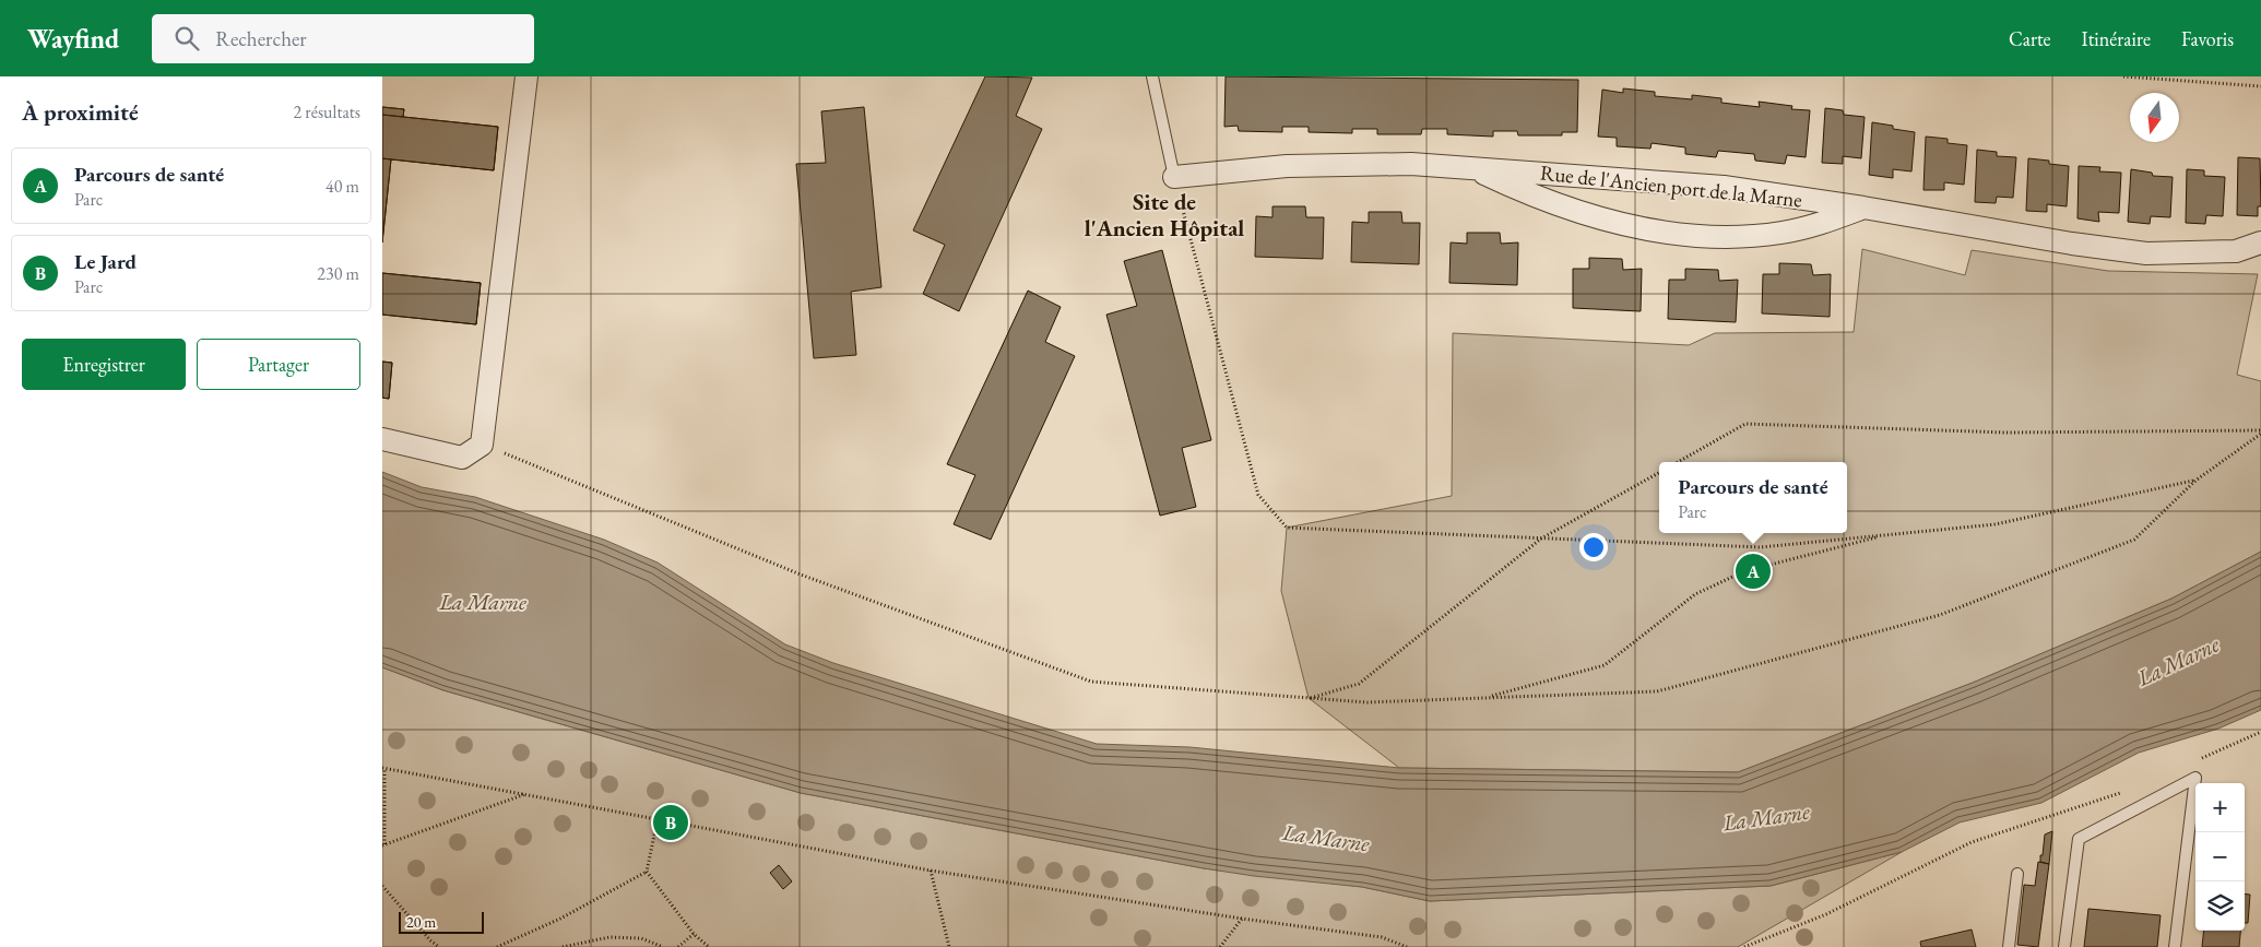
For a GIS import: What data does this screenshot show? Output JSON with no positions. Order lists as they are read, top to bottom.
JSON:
{
  "streets": {
    "street": ["Rue de l'Ancien port de la Marne"]
  },
  "districts": ["Site de l'Ancien Hôpital"],
  "water": ["La Marne"],
  "scale_bar": "20 m",
  "north": "bottom",
  "page": {
    "header": "Wayfind",
    "search": "Rechercher",
    "nav": ["Carte", "Itinéraire", "Favoris"],
    "heading": ["À proximité", "2 résultats"],
    "list": [
      {
        "mark": "A",
        "name": "Parcours de santé",
        "note": "Parc",
        "value": "40 m"
      },
      {
        "mark": "B",
        "name": "Le Jard",
        "note": "Parc",
        "value": "230 m"
      }
    ],
    "buttons": ["Enregistrer", "Partager"],
    "popup": ["Parcours de santé", "Parc"],
    "pins": ["A", "B"],
    "map_buttons": ["+", "−"],
    "scale": "20 m"
  }
}
